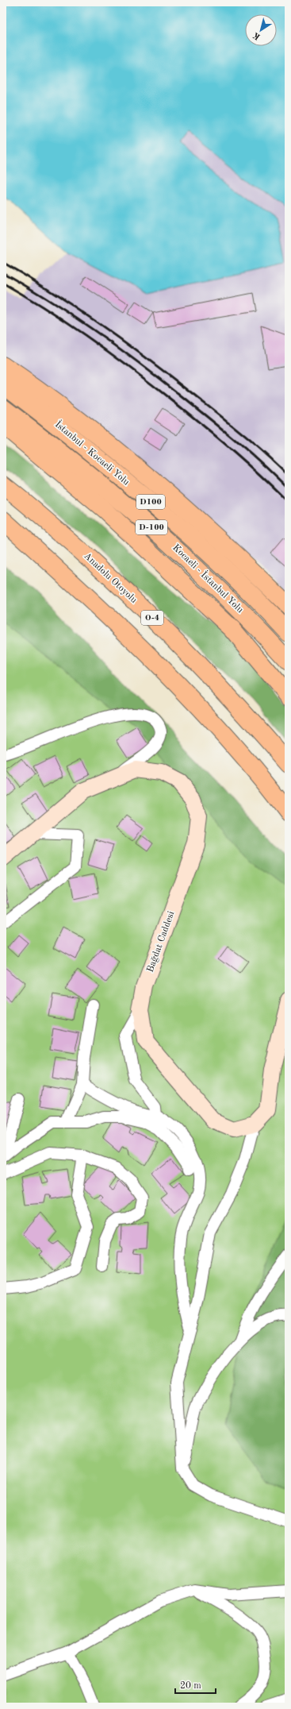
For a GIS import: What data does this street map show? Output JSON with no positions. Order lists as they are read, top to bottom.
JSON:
{
  "streets": {
    "highway": [
      "İstanbul - Kocaeli Yolu",
      "D100",
      "D-100",
      "Anadolu Otoyolu",
      "Kocaeli - İstanbul Yolu",
      "O-4"
    ],
    "main road": ["Bağdat Caddesi"]
  },
  "scale_bar": "20 m",
  "north": "bottom left"
}
